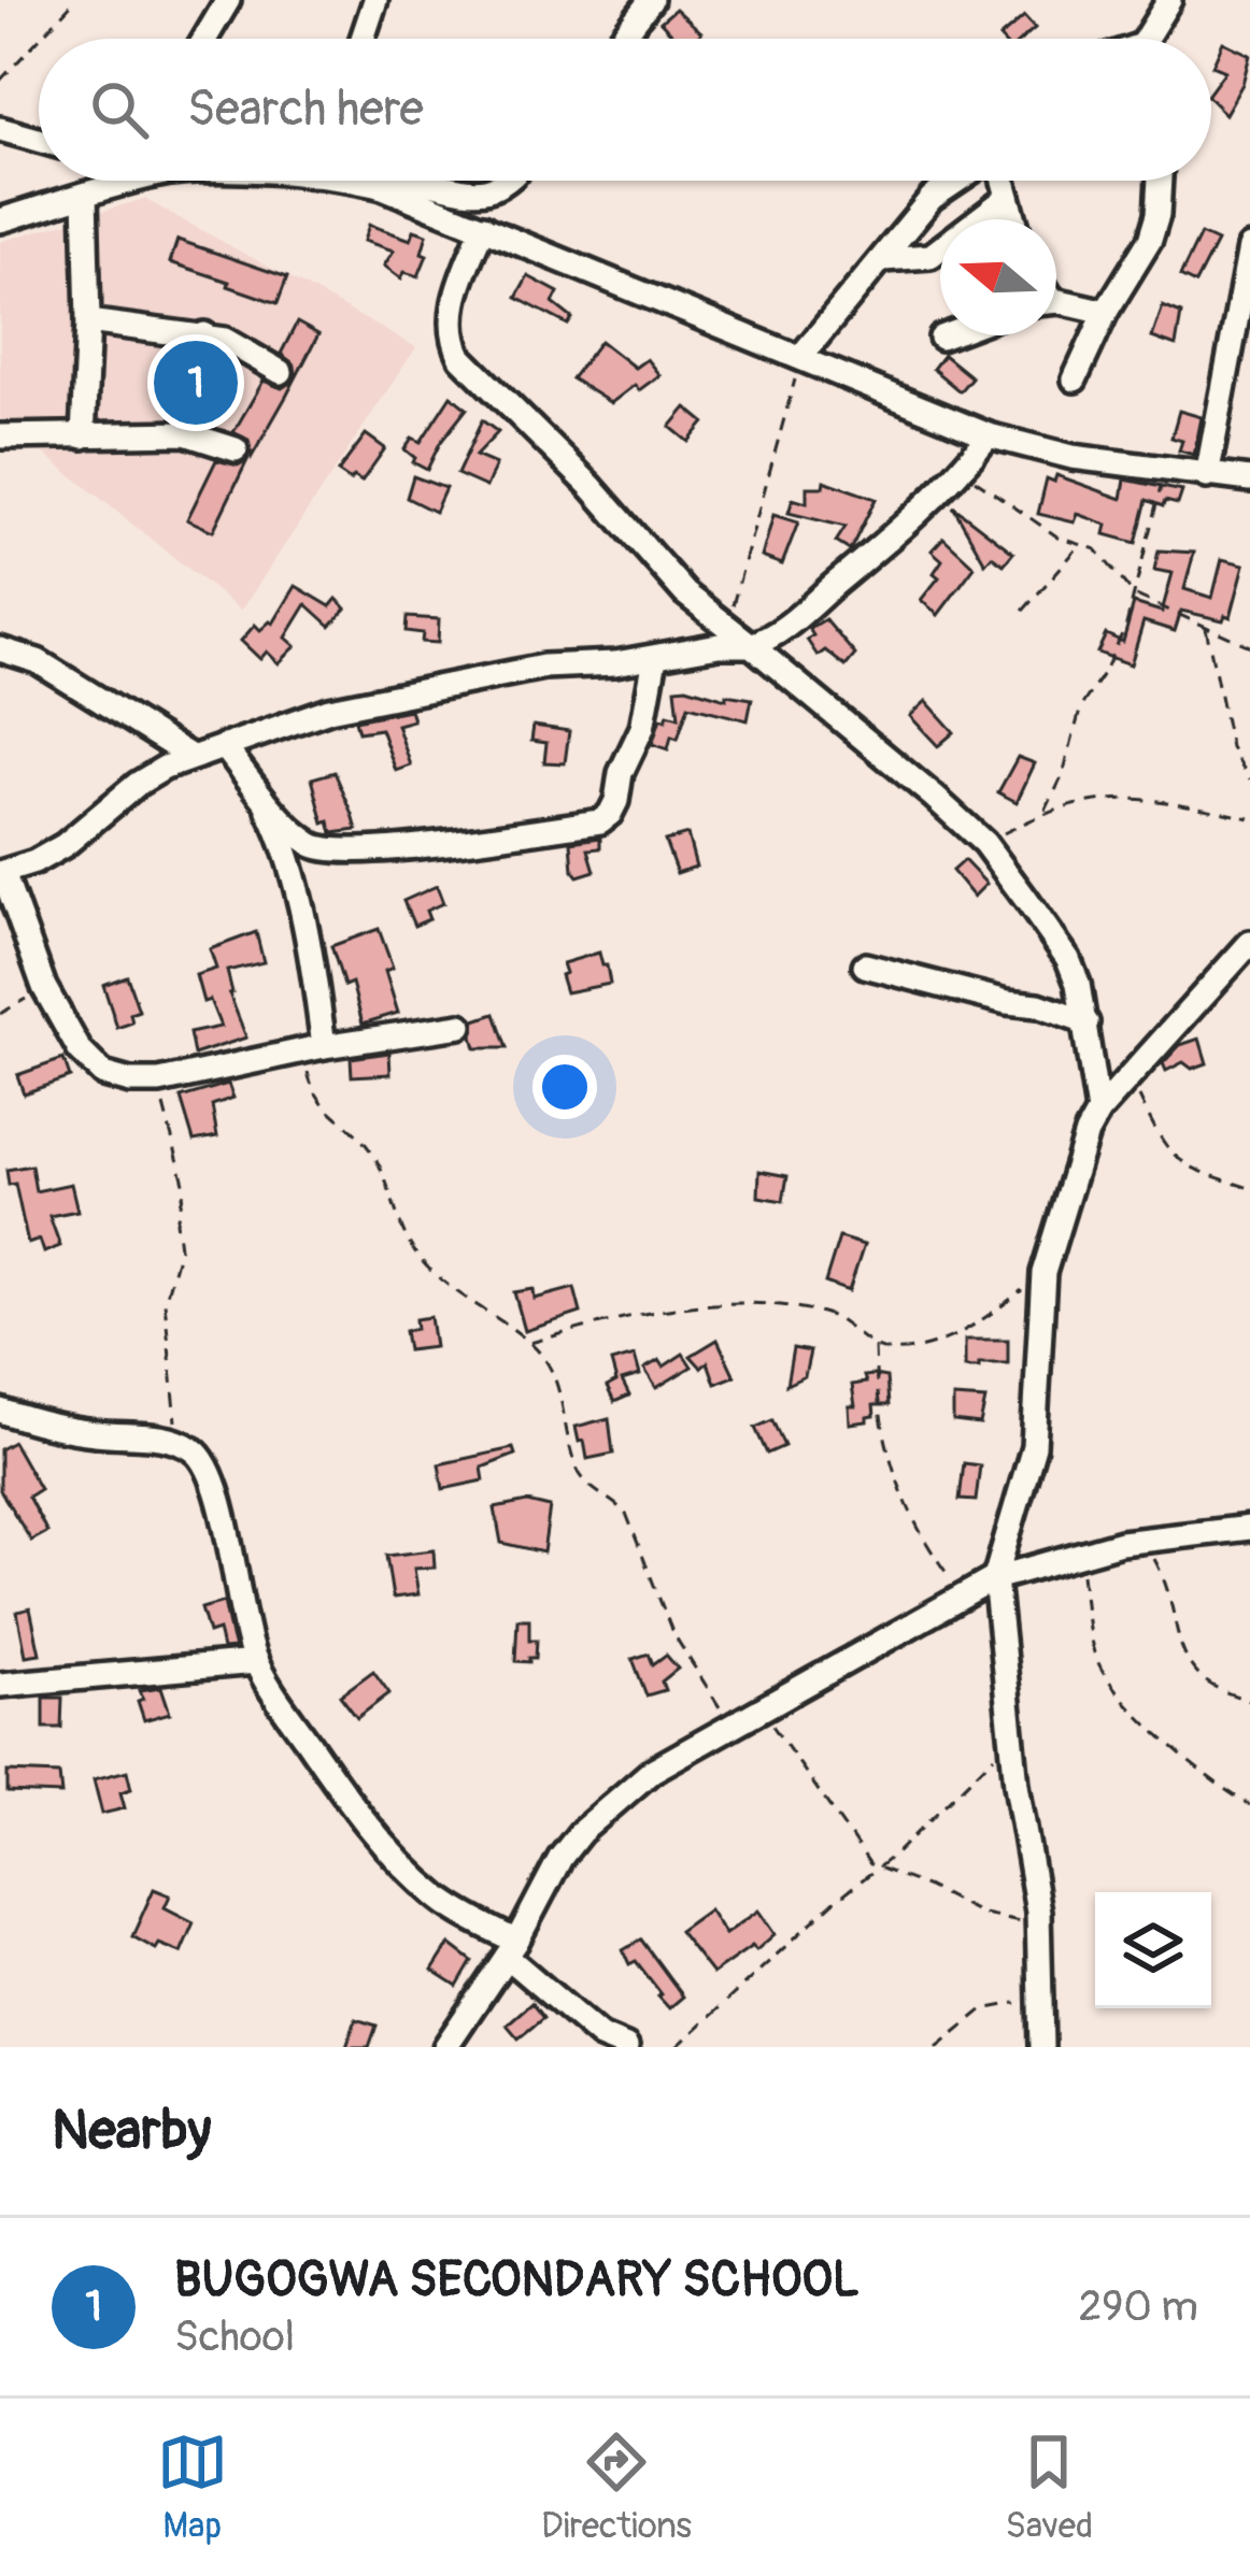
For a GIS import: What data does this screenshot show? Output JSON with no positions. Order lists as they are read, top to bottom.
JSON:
{
  "north": "left",
  "page": {
    "search": "Search here",
    "pins": "1",
    "heading": "Nearby",
    "list": [
      {
        "mark": "1",
        "name": "BUGOGWA SECONDARY SCHOOL",
        "note": "School",
        "value": "290 m"
      }
    ],
    "nav": ["Map", "Directions", "Saved"]
  }
}
